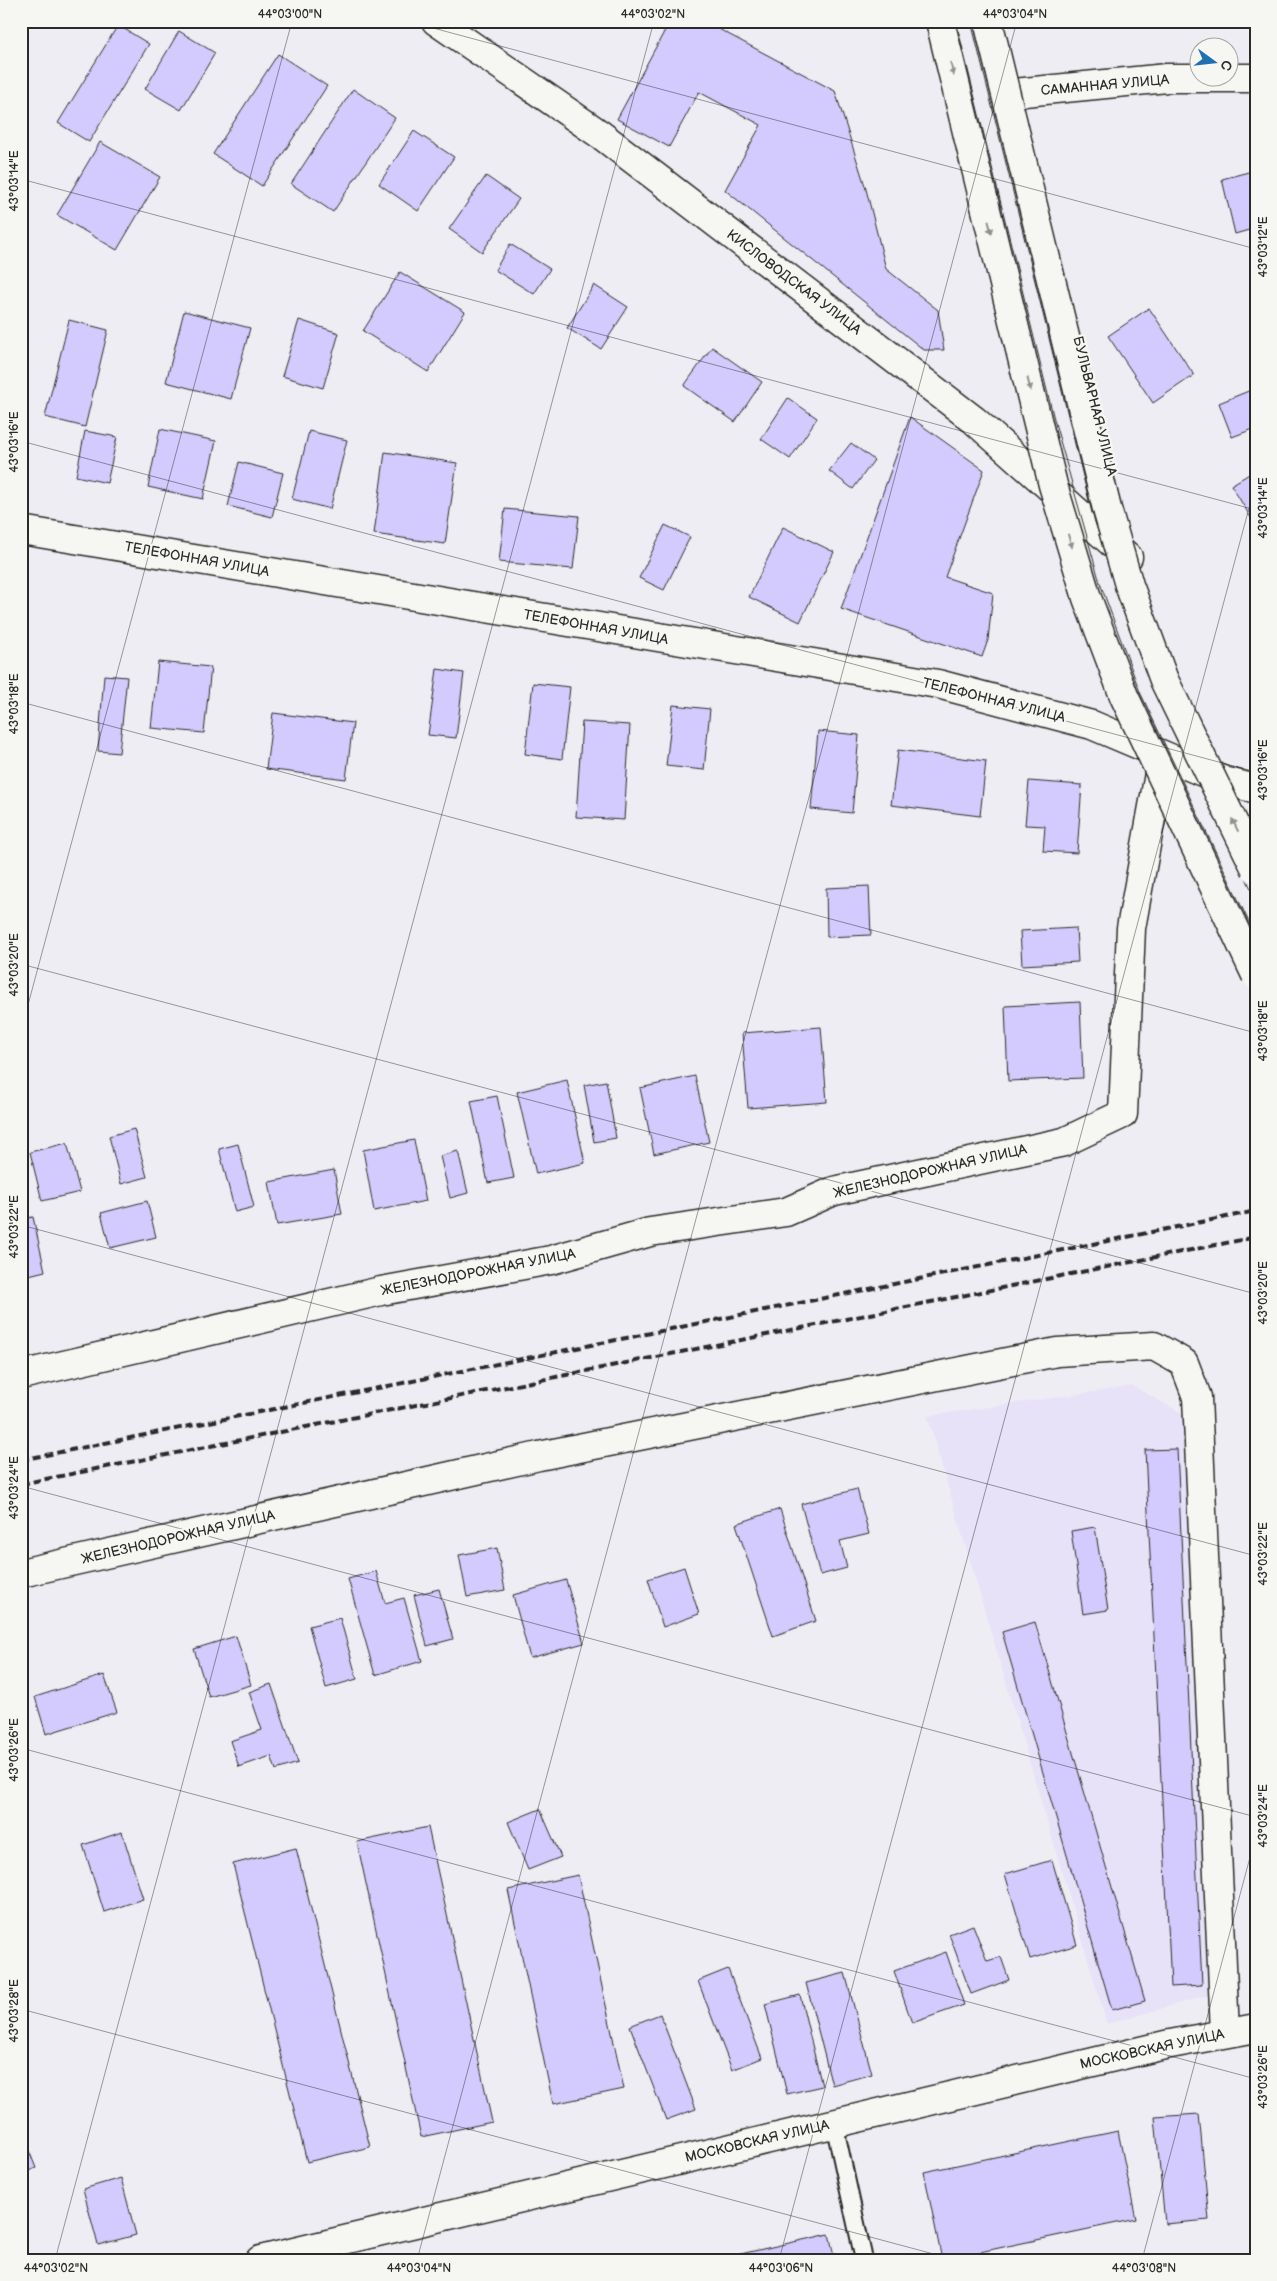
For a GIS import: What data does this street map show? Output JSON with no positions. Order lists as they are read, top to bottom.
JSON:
{
  "streets": {
    "street": [
      "САМАННАЯ УЛИЦА",
      "КИСЛОВОДСКАЯ УЛИЦА",
      "БУЛЬВАРНАЯ УЛИЦА",
      "ТЕЛЕФОННАЯ УЛИЦА",
      "ЖЕЛЕЗНОДОРОЖНАЯ УЛИЦА",
      "МОСКОВСКАЯ УЛИЦА"
    ]
  },
  "crossings": [
    ["САМАННАЯ УЛИЦА", "БУЛЬВАРНАЯ УЛИЦА"],
    ["КИСЛОВОДСКАЯ УЛИЦА", "БУЛЬВАРНАЯ УЛИЦА"],
    ["ТЕЛЕФОННАЯ УЛИЦА", "ЖЕЛЕЗНОДОРОЖНАЯ УЛИЦА"],
    ["ЖЕЛЕЗНОДОРОЖНАЯ УЛИЦА", "МОСКОВСКАЯ УЛИЦА"]
  ],
  "north": "right",
  "coordinates": [
    "44°03'00\"N",
    "44°03'02\"N",
    "44°03'04\"N",
    "43°03'14\"E",
    "43°03'12\"E",
    "43°03'16\"E",
    "43°03'18\"E",
    "43°03'20\"E",
    "43°03'22\"E",
    "43°03'24\"E",
    "43°03'26\"E",
    "43°03'28\"E",
    "44°03'06\"N",
    "44°03'08\"N"
  ]
}
